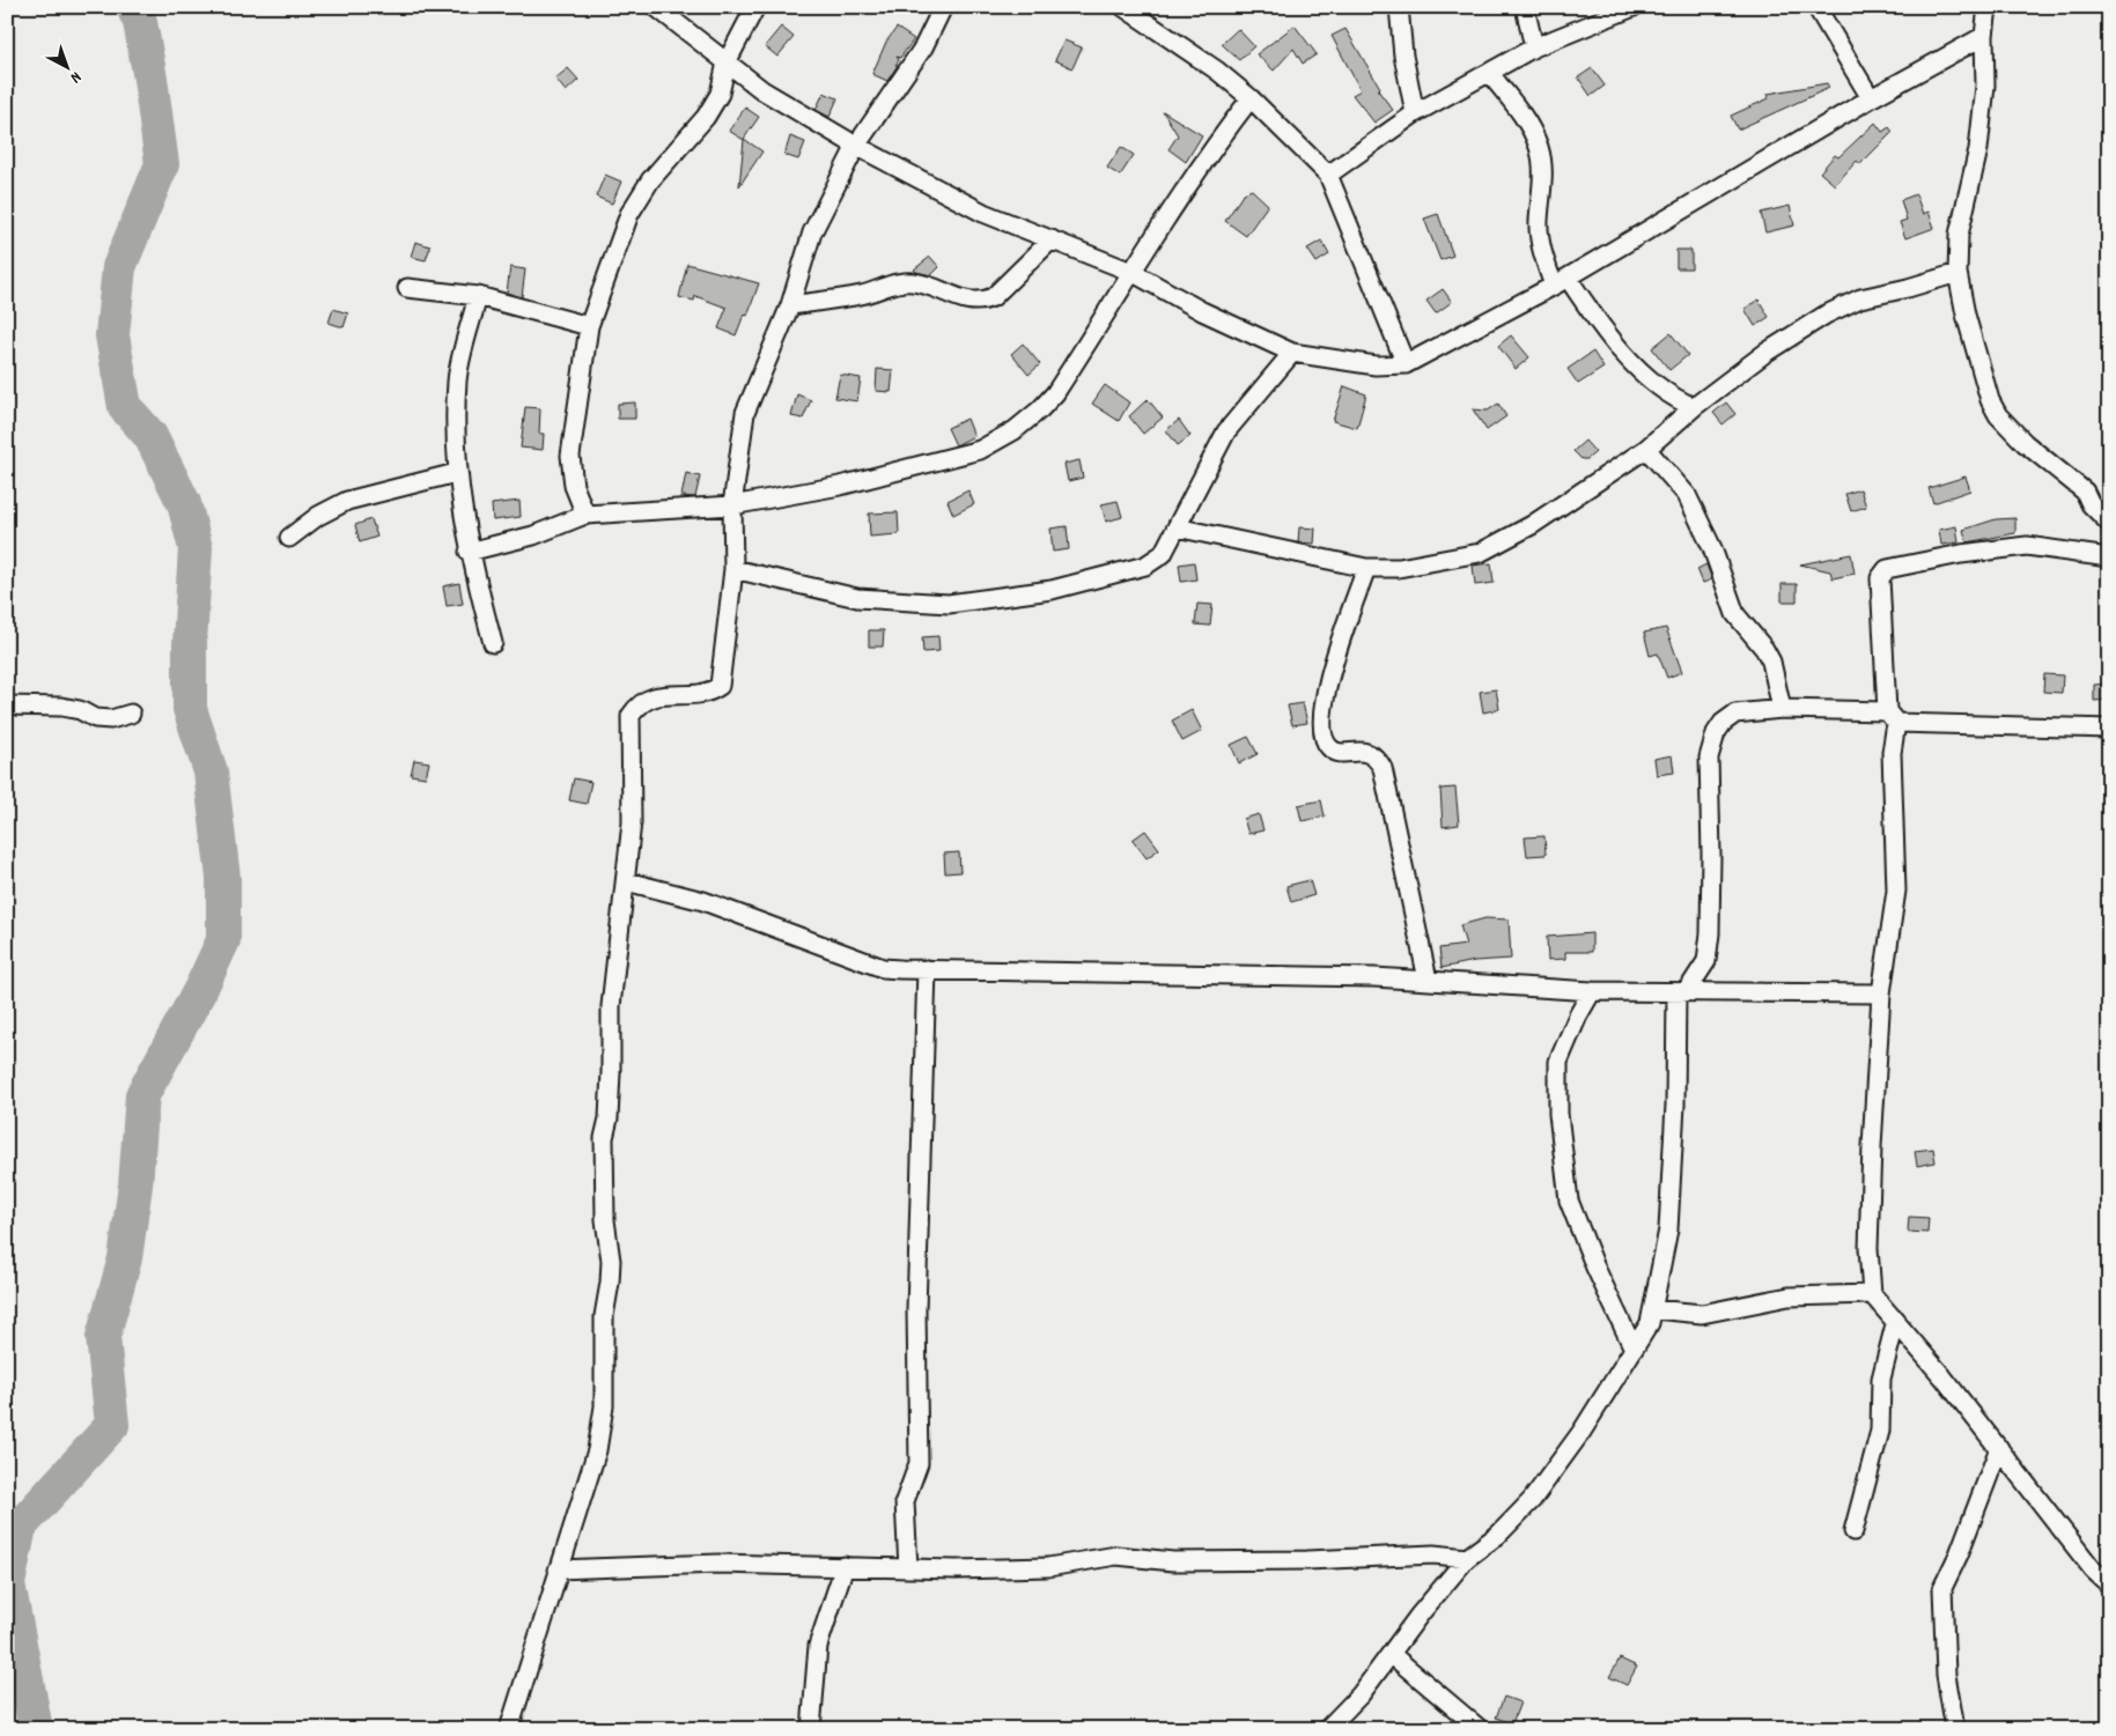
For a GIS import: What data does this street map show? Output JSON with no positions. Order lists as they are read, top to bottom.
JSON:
{
  "north": "bottom right"
}
